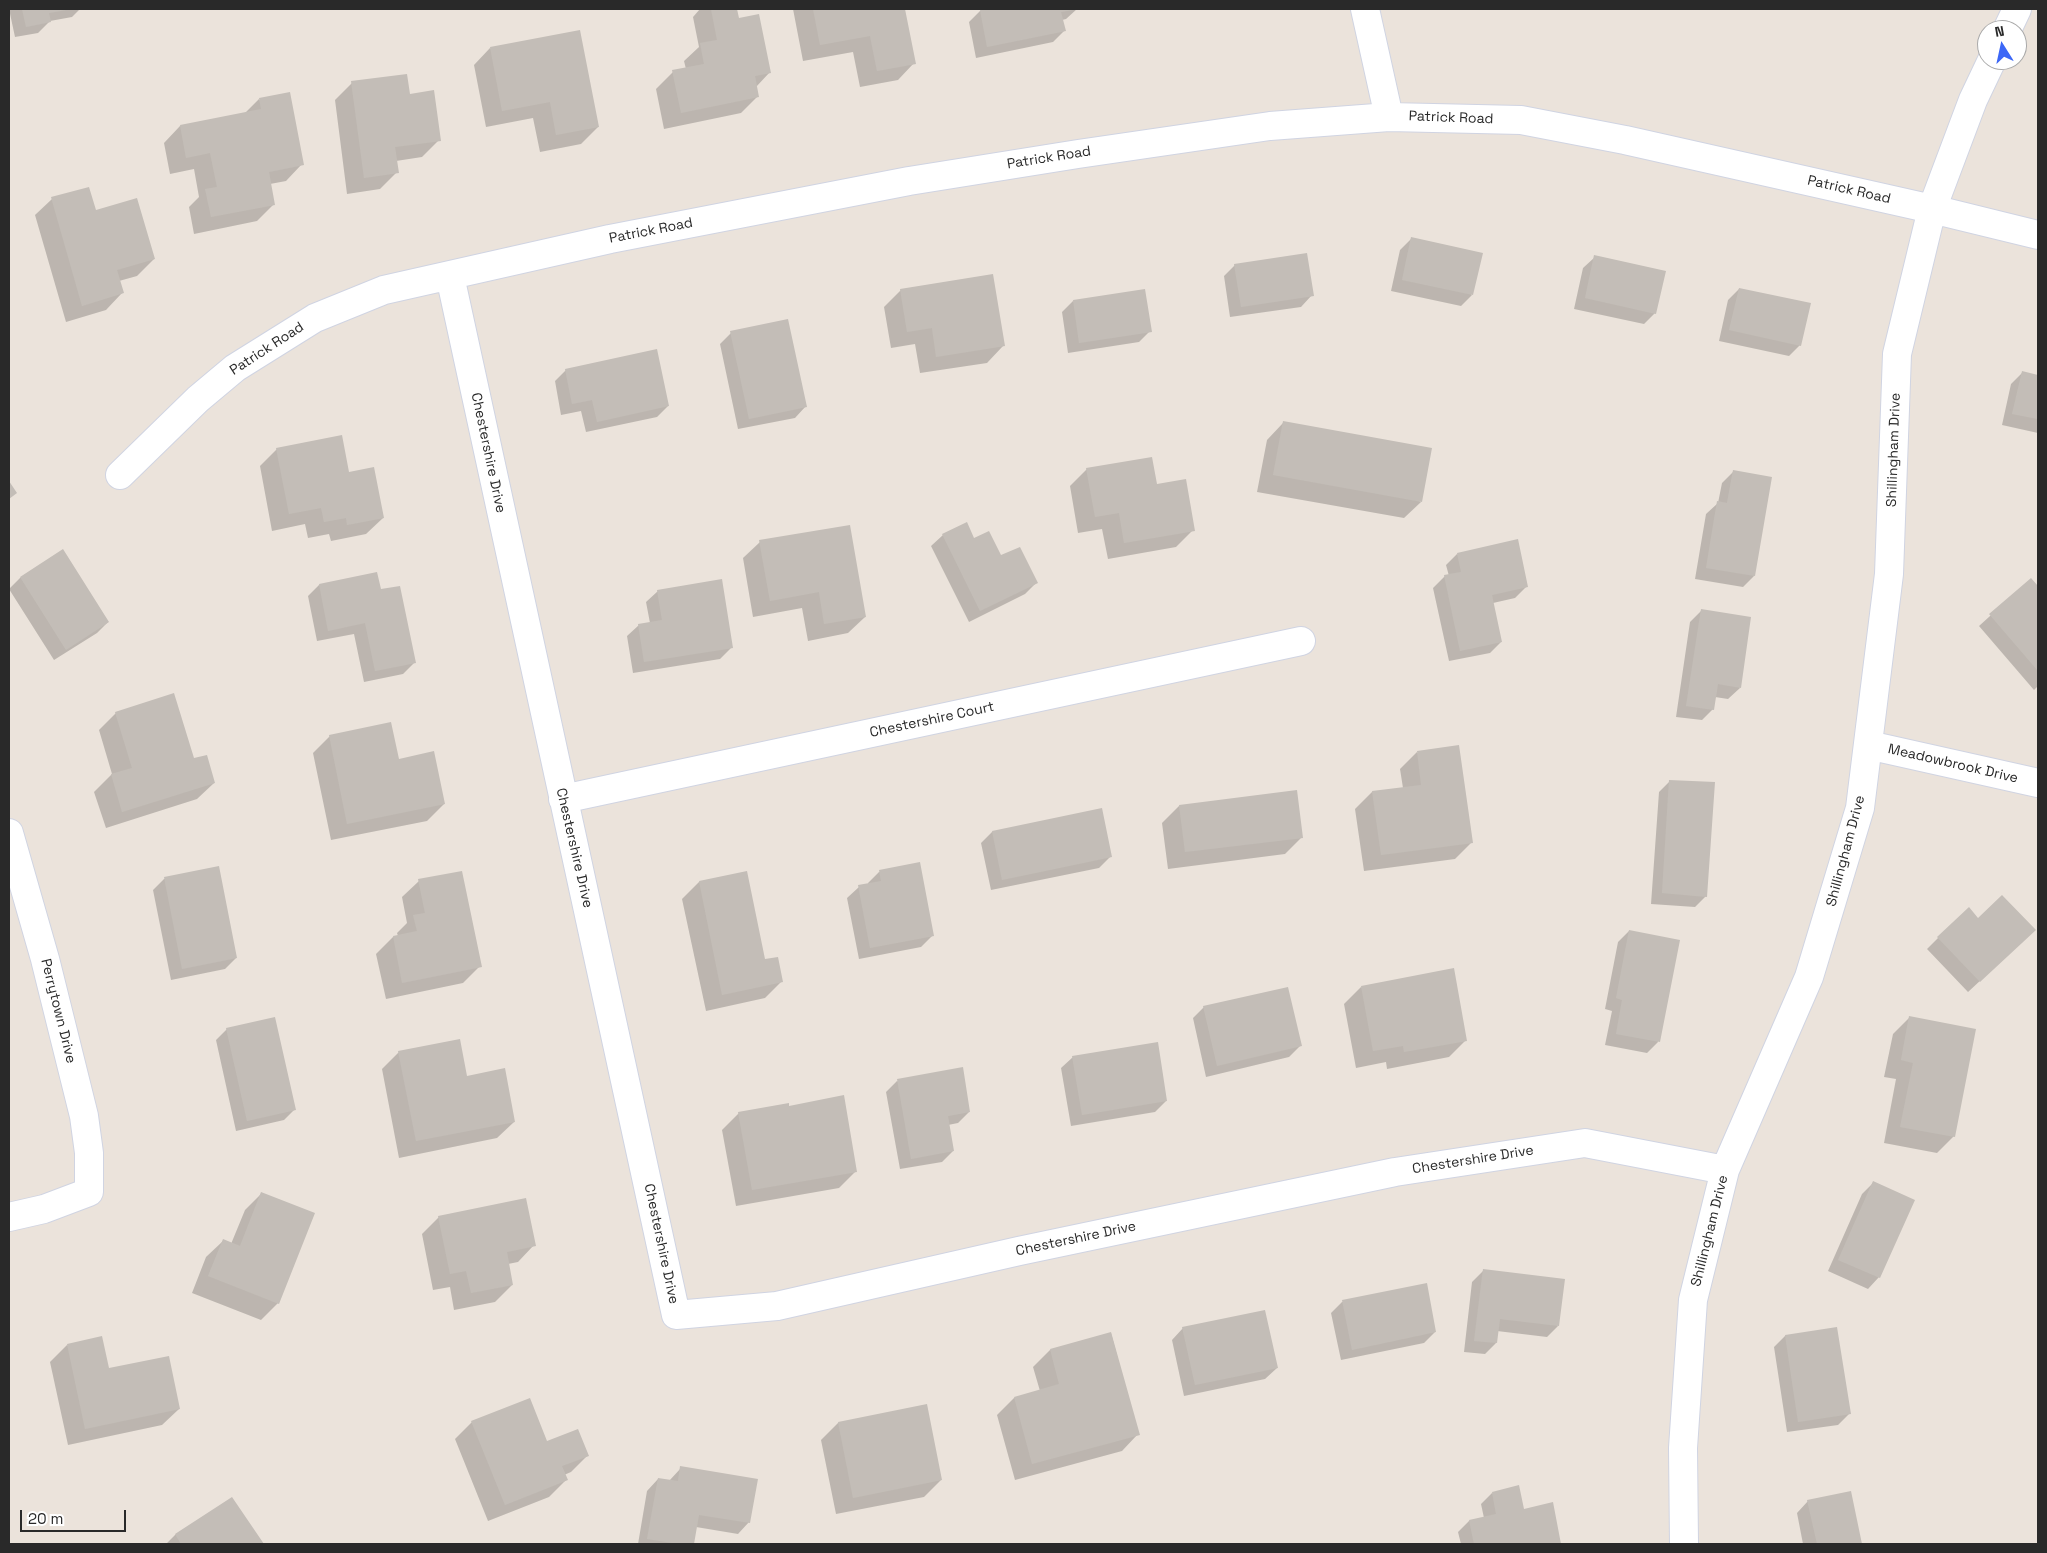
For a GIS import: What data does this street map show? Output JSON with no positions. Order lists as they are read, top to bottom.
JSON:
{
  "streets": {
    "street": [
      "Patrick Road",
      "Shillingham Drive",
      "Chestershire Drive",
      "Chestershire Court",
      "Meadowbrook Drive",
      "Perrytown Drive"
    ]
  },
  "crossings": [
    ["Patrick Road", "Shillingham Drive"],
    ["Patrick Road", "Chestershire Drive"],
    ["Shillingham Drive", "Chestershire Drive"],
    ["Shillingham Drive", "Meadowbrook Drive"],
    ["Chestershire Drive", "Chestershire Court"]
  ],
  "scale_bar": "20 m",
  "north": "top"
}
